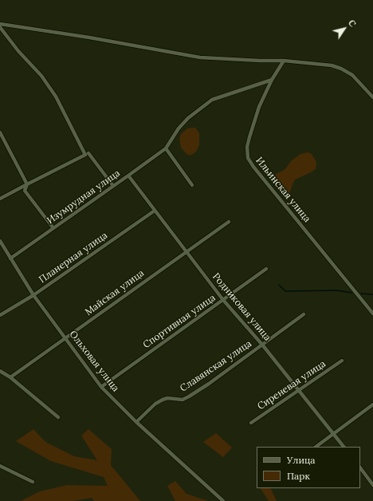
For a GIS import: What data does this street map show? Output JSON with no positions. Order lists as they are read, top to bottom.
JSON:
{
  "streets": {
    "street": [
      "Ильинская улица",
      "Изумрудная улица",
      "Планерная улица",
      "Майская улица",
      "Родниковая улица",
      "Спортивная улица",
      "Ольховая улица",
      "Славянская улица",
      "Сиреневая улица"
    ]
  },
  "crossings": [
    ["Изумрудная улица", "Родниковая улица"],
    ["Изумрудная улица", "Ольховая улица"],
    ["Планерная улица", "Родниковая улица"],
    ["Планерная улица", "Ольховая улица"],
    ["Майская улица", "Родниковая улица"],
    ["Майская улица", "Ольховая улица"],
    ["Родниковая улица", "Спортивная улица"],
    ["Родниковая улица", "Славянская улица"],
    ["Родниковая улица", "Сиреневая улица"],
    ["Спортивная улица", "Ольховая улица"],
    ["Ольховая улица", "Славянская улица"]
  ],
  "legend": ["Улица", "Парк"],
  "north": "top right"
}
